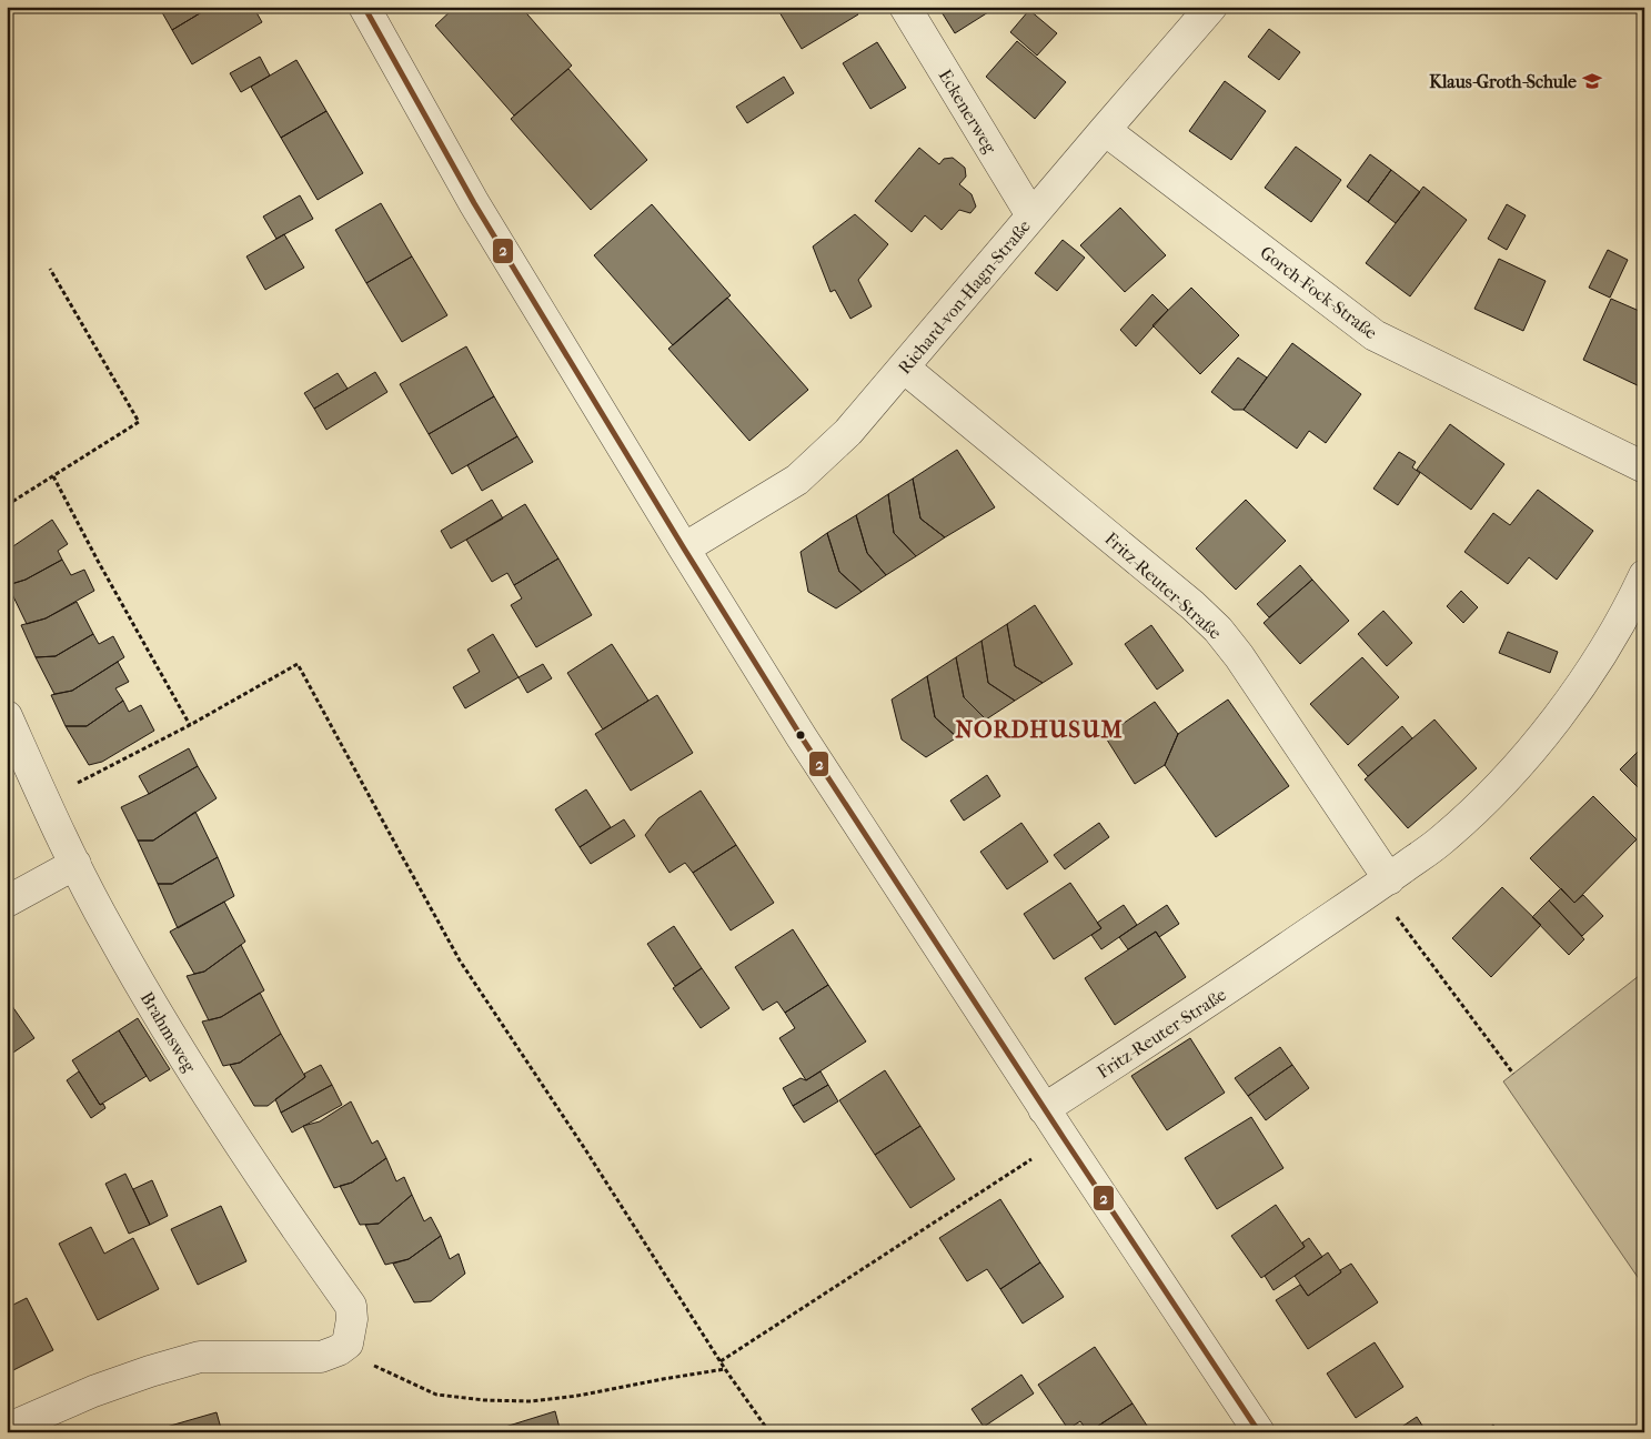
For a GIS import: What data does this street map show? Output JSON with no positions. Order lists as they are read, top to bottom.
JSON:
{
  "streets": {
    "street": [
      "Eckenerweg",
      "Gorch-Fock-Straße",
      "Richard-von-Hagn-Straße",
      "Fritz-Reuter-Straße",
      "Brahmsweg"
    ]
  },
  "crossings": [
    ["Eckenerweg", "Richard-von-Hagn-Straße"],
    ["Gorch-Fock-Straße", "Richard-von-Hagn-Straße"],
    ["Richard-von-Hagn-Straße", "Fritz-Reuter-Straße"]
  ],
  "districts": ["NORDHUSUM"],
  "places": {
    "school or university": ["Klaus-Groth-Schule"]
  },
  "lines": ["transit line 2"]
}
